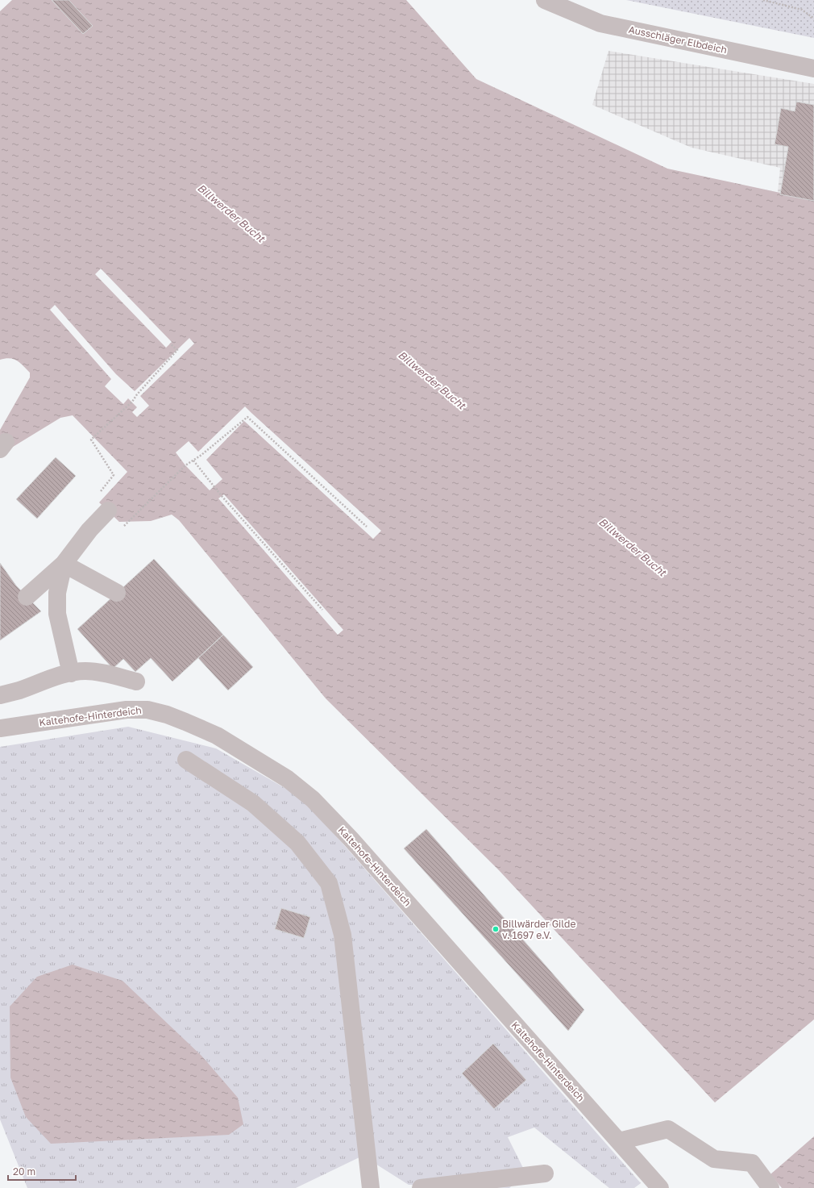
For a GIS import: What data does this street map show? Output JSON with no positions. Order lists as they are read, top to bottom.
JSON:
{
  "streets": {
    "street": ["Ausschläger Elbdeich", "Kaltehofe-Hinterdeich"]
  },
  "water": ["Billwerder Bucht"],
  "places": ["Billwärder Gilde v. 1697 e.V."],
  "scale_bar": "20 m"
}
